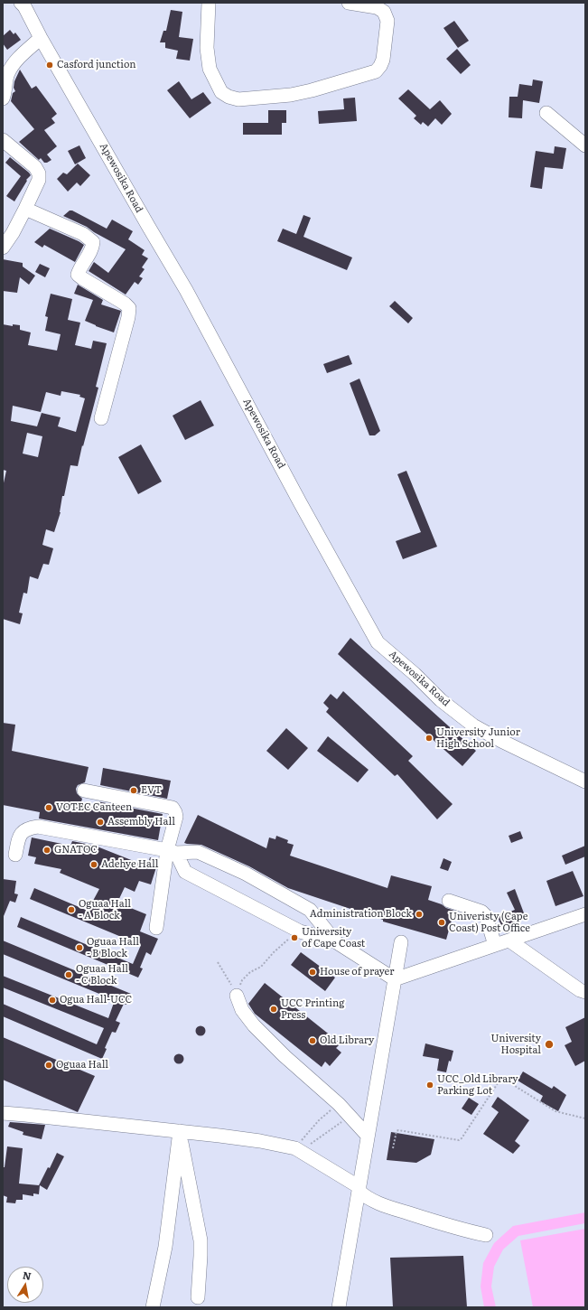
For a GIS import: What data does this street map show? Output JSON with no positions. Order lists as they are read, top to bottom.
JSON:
{
  "streets": {
    "street": ["Apewosika Road"]
  },
  "places": [
    "Casford junction",
    "University Junior High School",
    "EVT",
    "VOTEC Canteen",
    "Assembly Hall",
    "GNATOC",
    "Adehye Hall",
    "Oguaa Hall - A Block",
    "Administration Block",
    "Univeristy (Cape Coast) Post Office",
    "University of Cape Coast",
    "Oguaa Hall - B Block",
    "House of prayer",
    "Oguaa Hall - C Block",
    "Ogua Hall-UCC",
    "UCC Printing Press",
    "Old Library",
    "University Hospital",
    "Oguaa Hall",
    "UCC_Old Library Parking Lot"
  ],
  "north": "top"
}
